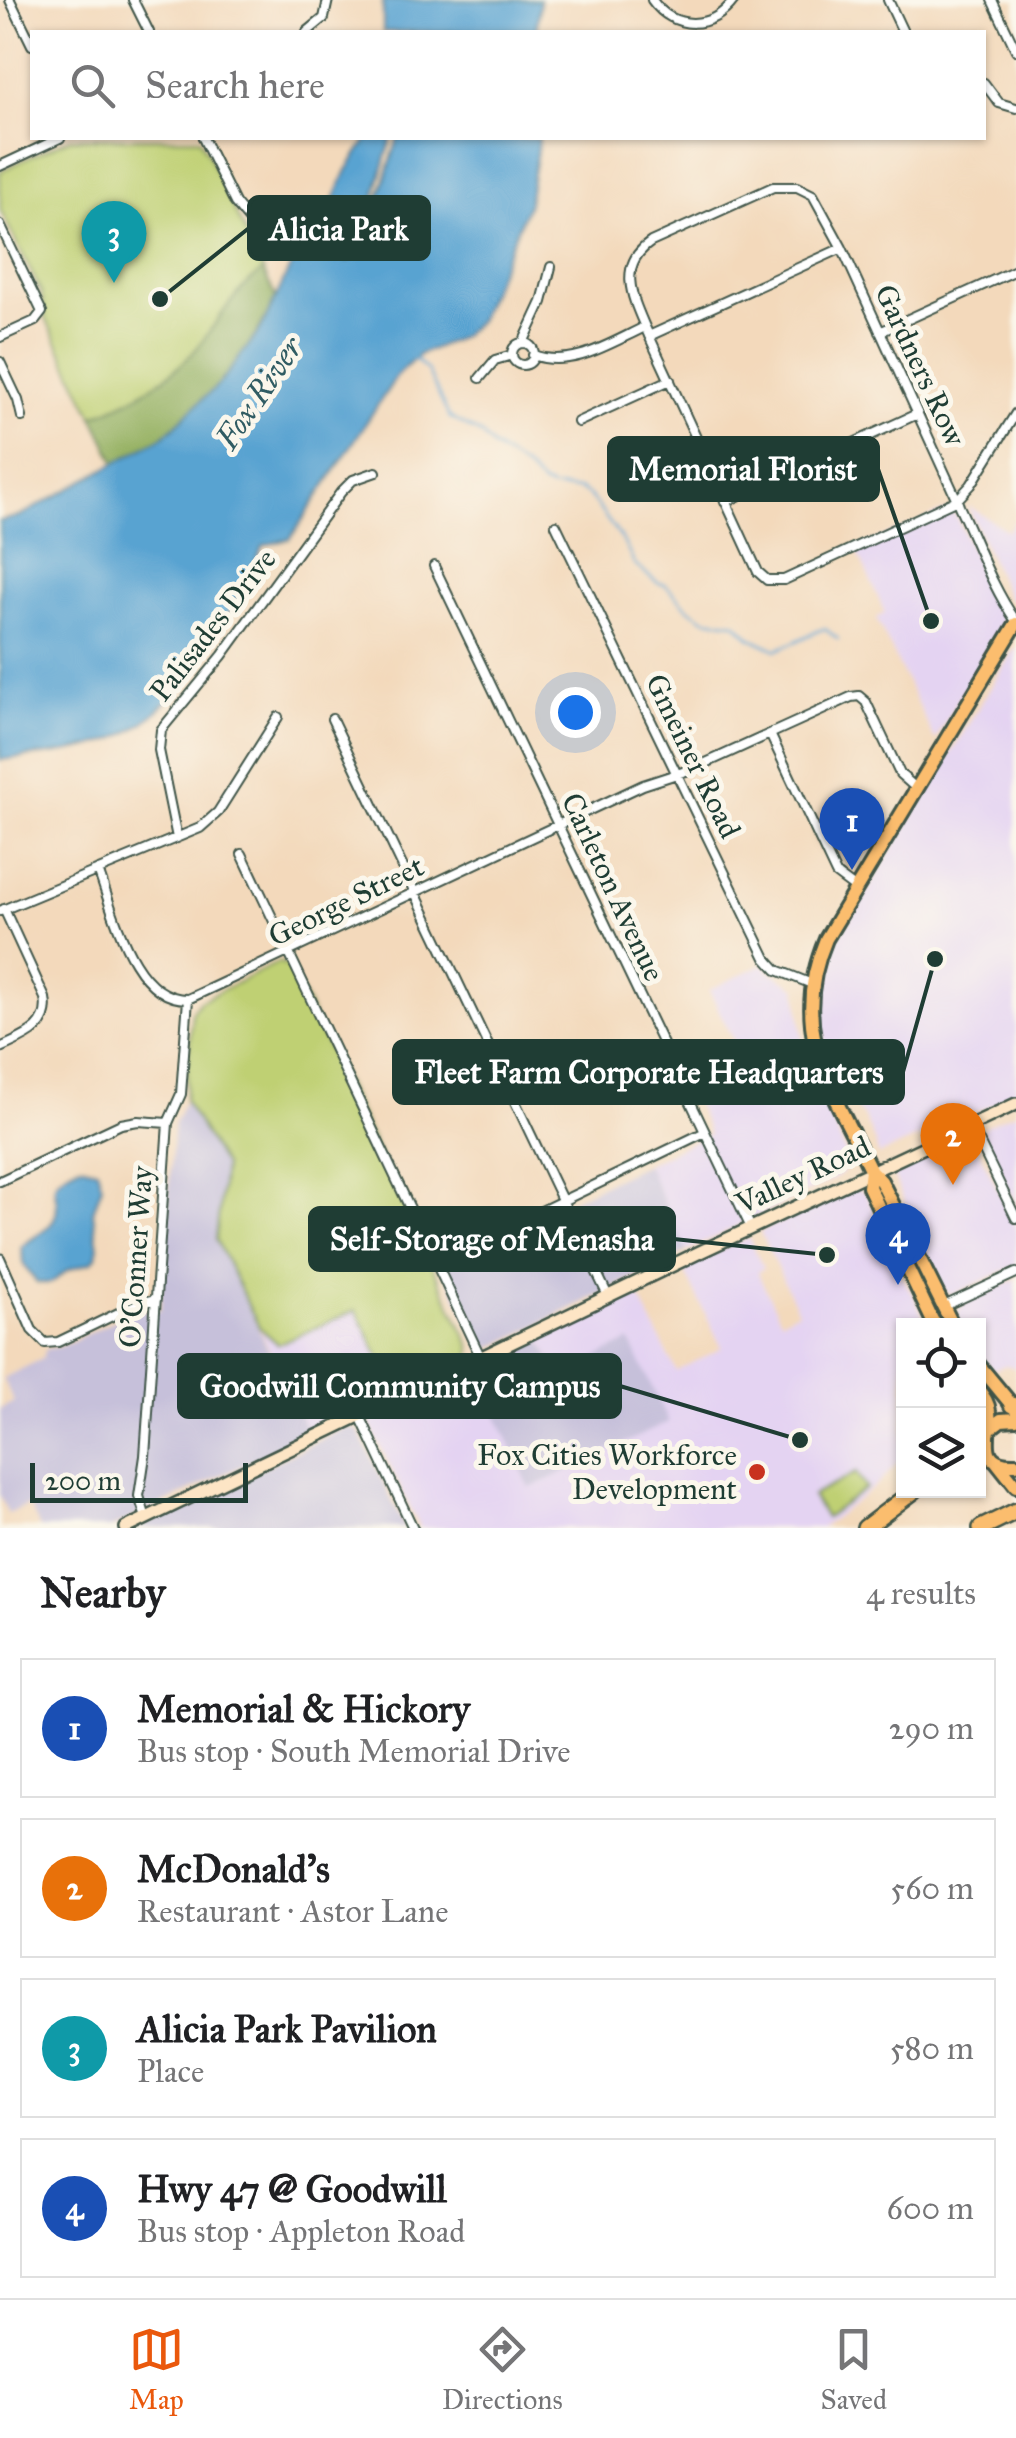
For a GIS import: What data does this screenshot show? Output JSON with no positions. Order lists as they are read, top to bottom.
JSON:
{
  "streets": {
    "main road": ["Valley Road"],
    "street": [
      "Gardners Row",
      "Palisades Drive",
      "Gmeiner Road",
      "Carleton Avenue",
      "George Street",
      "O'Conner Way"
    ]
  },
  "crossings": [
    ["Gmeiner Road", "George Street"],
    ["Carleton Avenue", "George Street"],
    ["Carleton Avenue", "Valley Road"],
    ["George Street", "O'Conner Way"],
    ["Valley Road", "O'Conner Way"]
  ],
  "water": ["Fox River"],
  "places": [
    "Alicia Park",
    "Memorial Florist",
    "Fleet Farm Corporate Headquarters",
    "Self-Storage of Menasha",
    "Goodwill Community Campus",
    "Fox Cities Workforce Development"
  ],
  "scale_bar": "200 m",
  "page": {
    "search": "Search here",
    "pins": [
      "3",
      "1",
      "2",
      "4"
    ],
    "scale": "200 m",
    "heading": ["Nearby", "4 results"],
    "list": [
      {
        "mark": "1",
        "name": "Memorial & Hickory",
        "note": "Bus stop · South Memorial Drive",
        "value": "290 m"
      },
      {
        "mark": "2",
        "name": "McDonald's",
        "note": "Restaurant · Astor Lane",
        "value": "560 m"
      },
      {
        "mark": "3",
        "name": "Alicia Park Pavilion",
        "note": "Place",
        "value": "580 m"
      },
      {
        "mark": "4",
        "name": "Hwy 47 @ Goodwill",
        "note": "Bus stop · Appleton Road",
        "value": "600 m"
      }
    ],
    "nav": ["Map", "Directions", "Saved"]
  }
}
